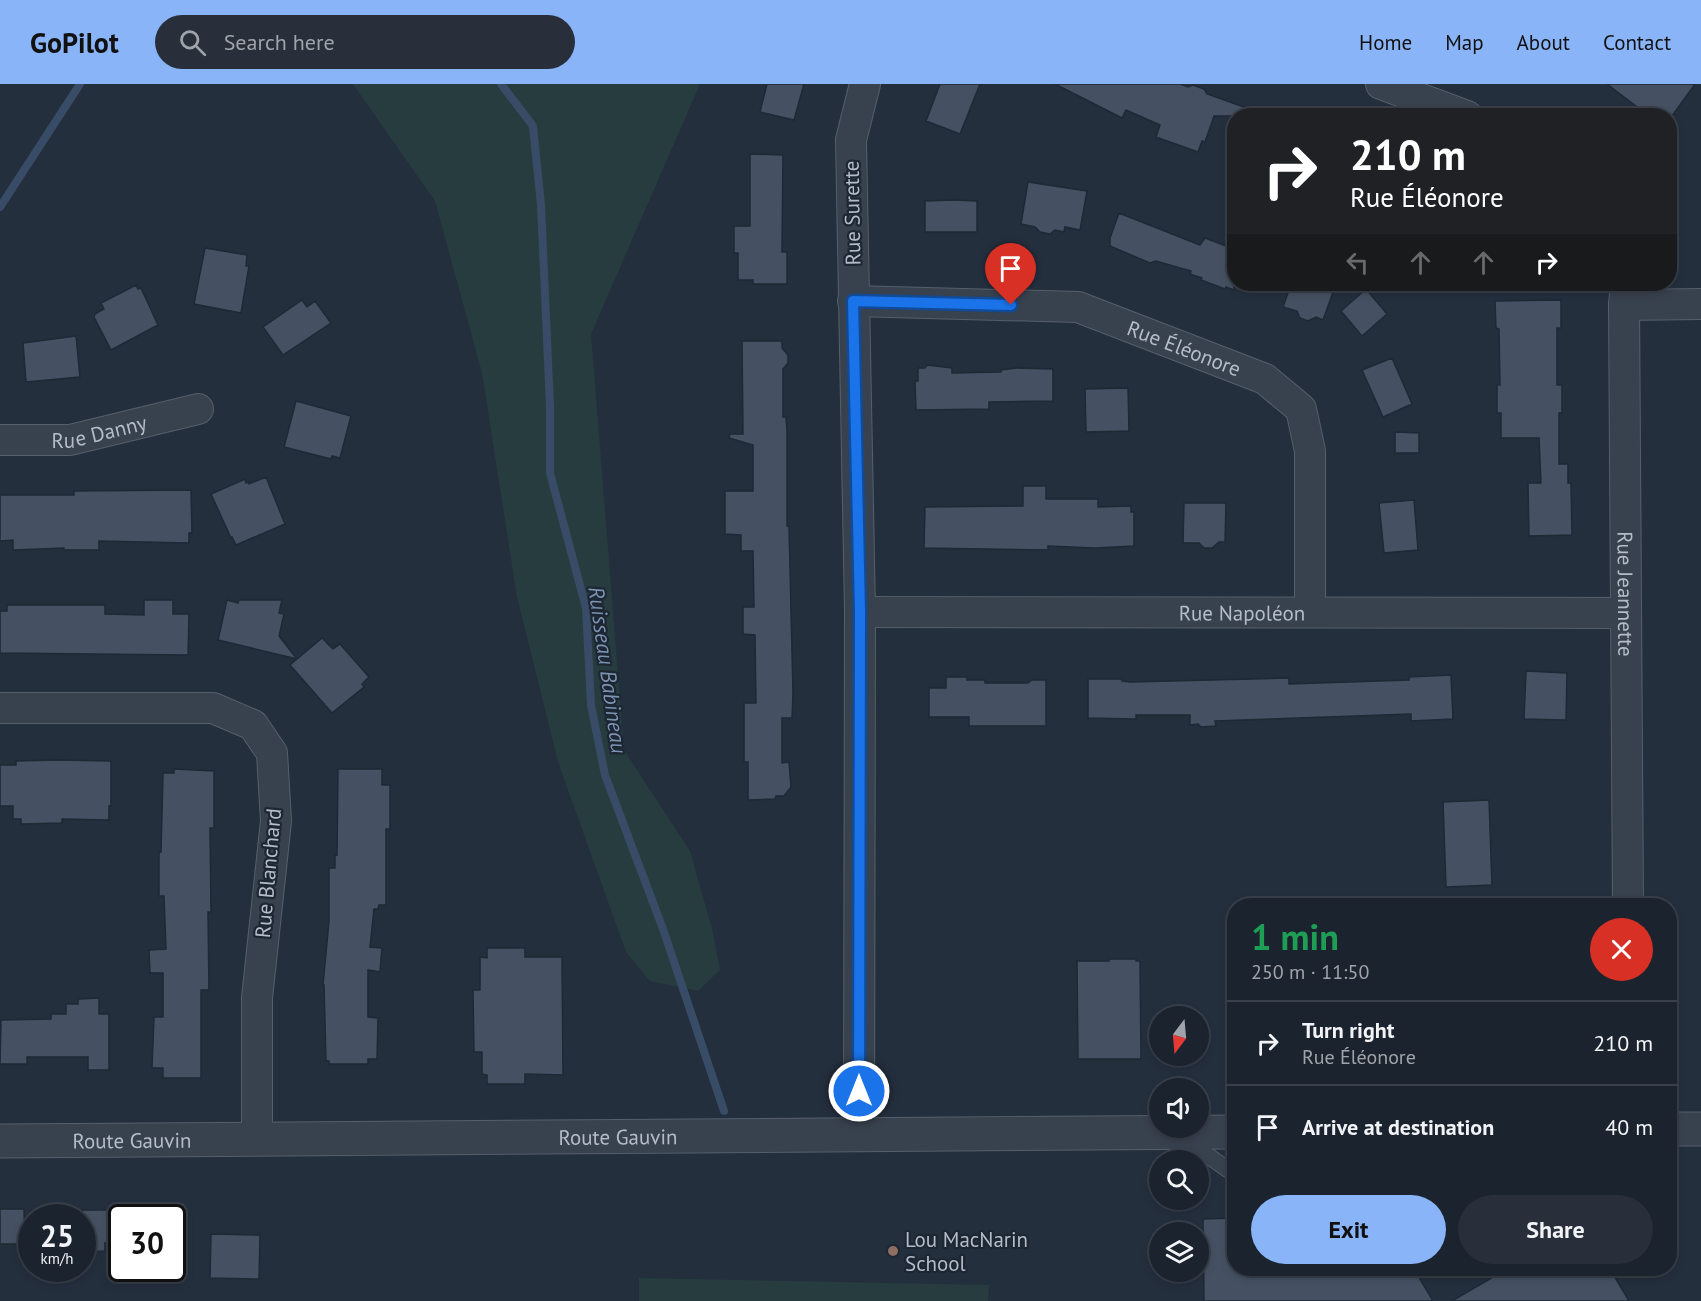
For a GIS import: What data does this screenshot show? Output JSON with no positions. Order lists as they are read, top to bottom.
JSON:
{
  "streets": {
    "street": [
      "Rue Surette",
      "Rue Éléonore",
      "Rue Danny",
      "Rue Jeannette",
      "Rue Napoléon",
      "Rue Blanchard",
      "Route Gauvin"
    ]
  },
  "crossings": [
    ["Rue Surette", "Rue Éléonore"],
    ["Rue Surette", "Rue Napoléon"],
    ["Rue Surette", "Route Gauvin"],
    ["Rue Éléonore", "Rue Napoléon"],
    ["Rue Jeannette", "Rue Napoléon"],
    ["Rue Blanchard", "Route Gauvin"]
  ],
  "water": ["Ruisseau Babineau"],
  "places": ["Lou MacNarin School"],
  "north": "bottom",
  "page": {
    "header": "GoPilot",
    "search": "Search here",
    "nav": [
      "Home",
      "Map",
      "About",
      "Contact"
    ],
    "turn": ["210 m", "Rue Éléonore"],
    "heading": ["1 min", "250 m · 11:50"],
    "list": [
      {
        "name": "Turn right",
        "note": "Rue Éléonore",
        "value": "210 m"
      },
      {
        "name": "Arrive at destination",
        "value": "40 m"
      }
    ],
    "buttons": ["Exit", "Share"],
    "speed": "25 km/h",
    "limit": "30"
  }
}
